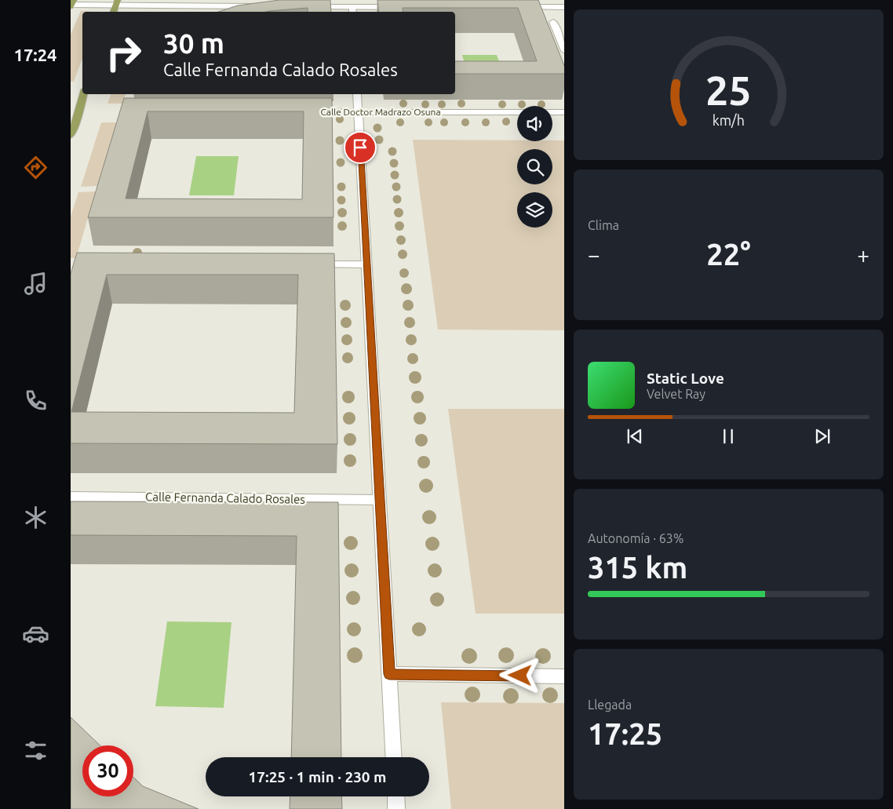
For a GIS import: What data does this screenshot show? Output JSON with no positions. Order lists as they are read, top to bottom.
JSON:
{
  "streets": {
    "street": ["Calle Doctor Madrazo Osuna", "Calle Fernanda Calado Rosales"]
  },
  "page": {
    "tabs": "17:24",
    "turn": ["30 m", "Calle Fernanda Calado Rosales"],
    "tile": [
      "Clima",
      ["Autonomía · 63%", "315 km"],
      ["Llegada", "17:25"]
    ],
    "heat": ["−", "22°", "+"],
    "song": ["Static Love", "Velvet Ray"],
    "limit": "30",
    "trip": "17:25 · 1 min · 230 m",
    "gauge": ["25", "km/h"]
  }
}
